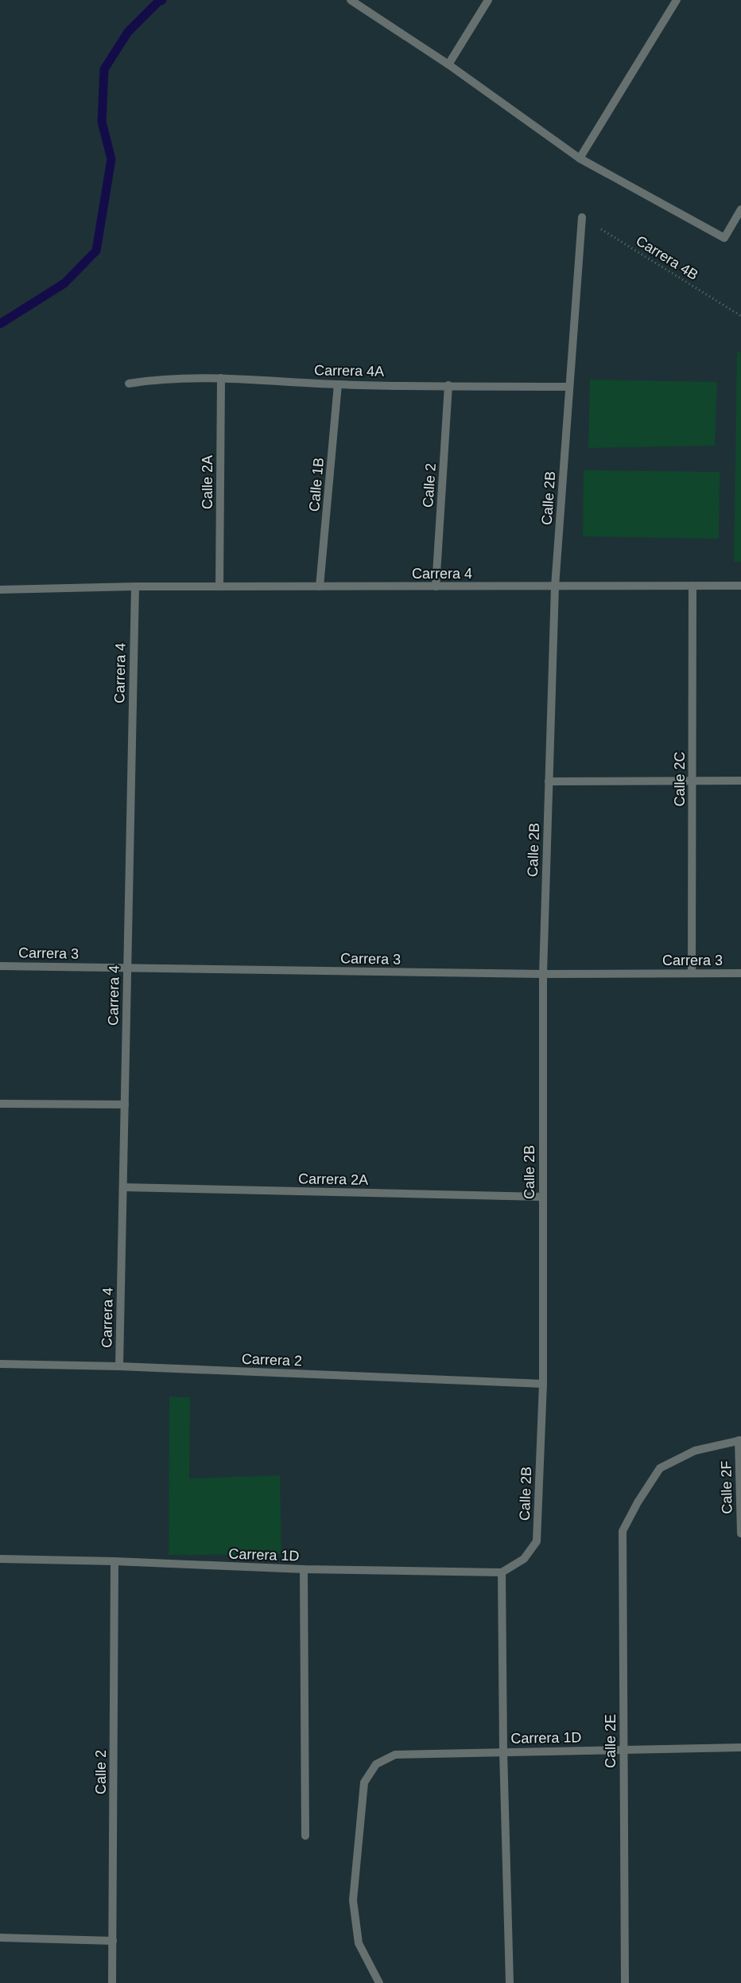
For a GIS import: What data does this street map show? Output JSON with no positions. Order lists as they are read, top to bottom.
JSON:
{
  "streets": {
    "street": [
      "Carrera 4A",
      "Calle 2A",
      "Calle 1B",
      "Calle 2",
      "Calle 2B",
      "Carrera 4",
      "Calle 2C",
      "Carrera 3",
      "Carrera 2A",
      "Carrera 2",
      "Calle 2F",
      "Carrera 1D",
      "Calle 2E"
    ],
    "path": ["Carrera 4B"]
  },
  "crossings": [
    ["Carrera 4B", "Calle 2B"],
    ["Carrera 4A", "Calle 2A"],
    ["Carrera 4A", "Calle 1B"],
    ["Carrera 4A", "Calle 2"],
    ["Carrera 4A", "Calle 2B"],
    ["Calle 2A", "Carrera 4"],
    ["Calle 1B", "Carrera 4"],
    ["Calle 2", "Carrera 4"],
    ["Calle 2", "Carrera 1D"],
    ["Calle 2B", "Carrera 4"],
    ["Calle 2B", "Carrera 3"],
    ["Calle 2B", "Carrera 2A"],
    ["Calle 2B", "Carrera 2"],
    ["Calle 2B", "Carrera 1D"],
    ["Carrera 4", "Calle 2C"],
    ["Carrera 4", "Carrera 3"],
    ["Carrera 4", "Carrera 2A"],
    ["Carrera 4", "Carrera 2"],
    ["Calle 2C", "Carrera 3"],
    ["Calle 2F", "Calle 2E"],
    ["Carrera 1D", "Calle 2E"]
  ]
}
